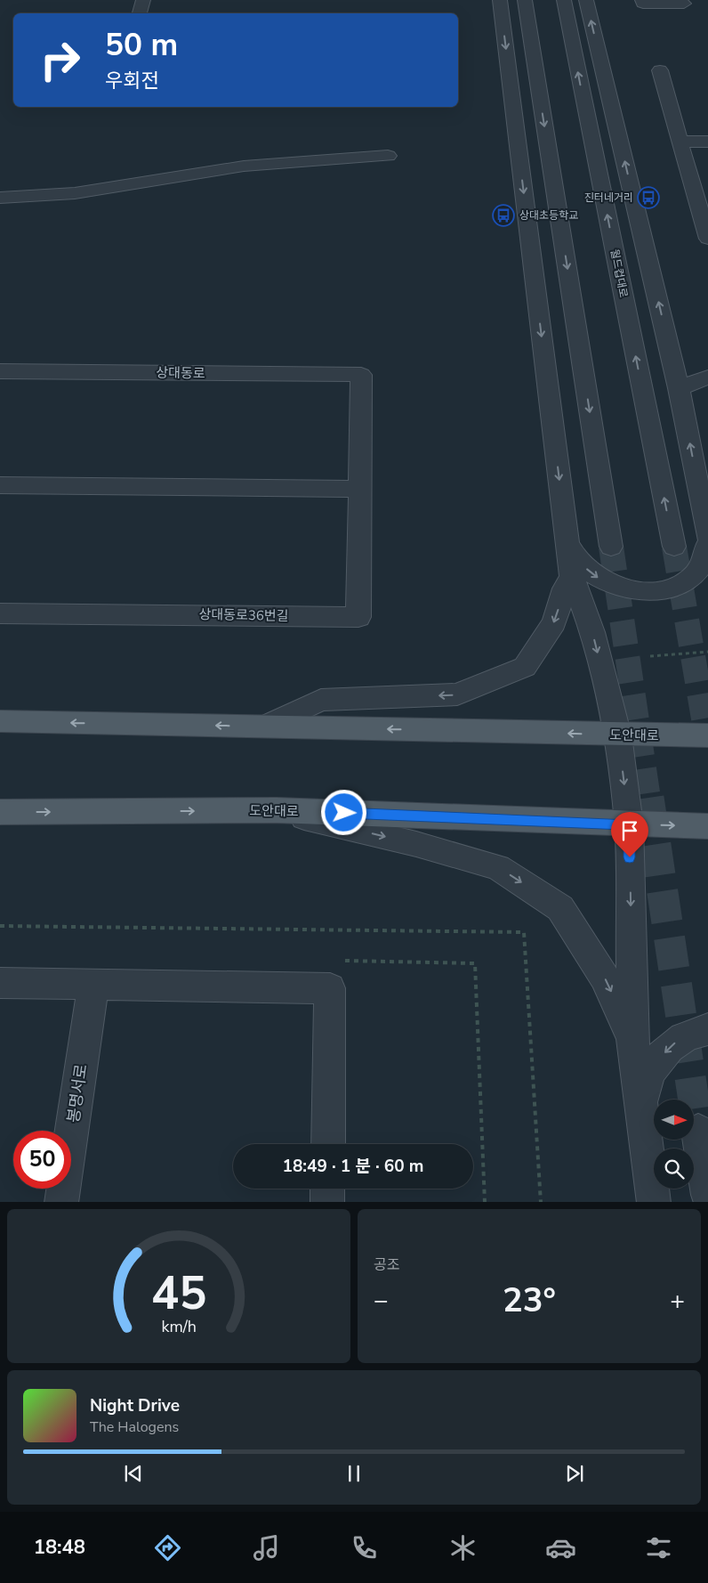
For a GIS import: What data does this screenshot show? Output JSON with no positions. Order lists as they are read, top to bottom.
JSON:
{
  "streets": {
    "main road": ["도안대로"],
    "street": [
      "월드컵대로",
      "상대동로",
      "상대동로36번길",
      "봉명서로"
    ]
  },
  "crossings": [
    ["상대동로", "상대동로36번길"]
  ],
  "places": {
    "bus stop": ["진터네거리", "상대초등학교"]
  },
  "north": "right",
  "page": {
    "turn": ["50 m", "우회전"],
    "limit": "50",
    "trip": "18:49 · 1 분 · 60 m",
    "tile": "공조",
    "heat": ["−", "23°", "+"],
    "song": ["Night Drive", "The Halogens"],
    "tabs": "18:48",
    "gauge": ["45", "km/h"]
  }
}
